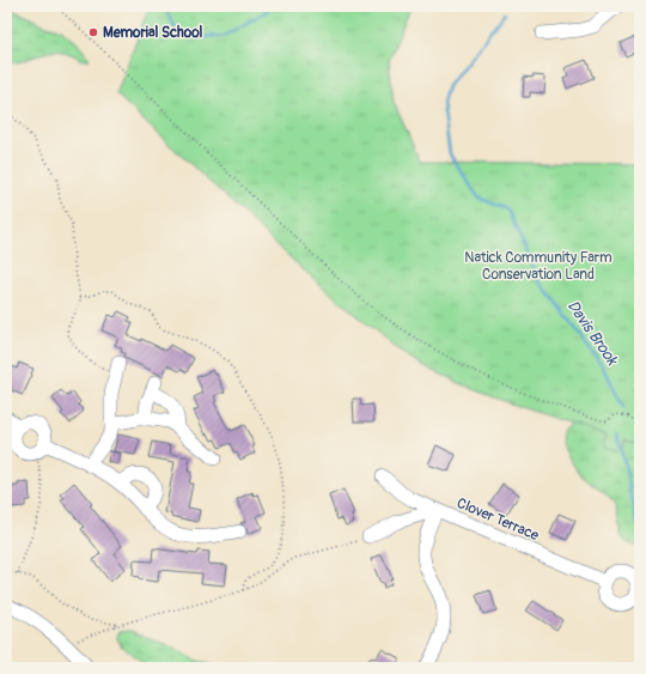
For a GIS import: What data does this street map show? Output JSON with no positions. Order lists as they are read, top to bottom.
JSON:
{
  "streets": {
    "street": ["Clover Terrace"]
  },
  "water": ["Davis Brook"],
  "parks": ["Natick Community Farm Conservation Land"],
  "places": ["Memorial School"]
}
